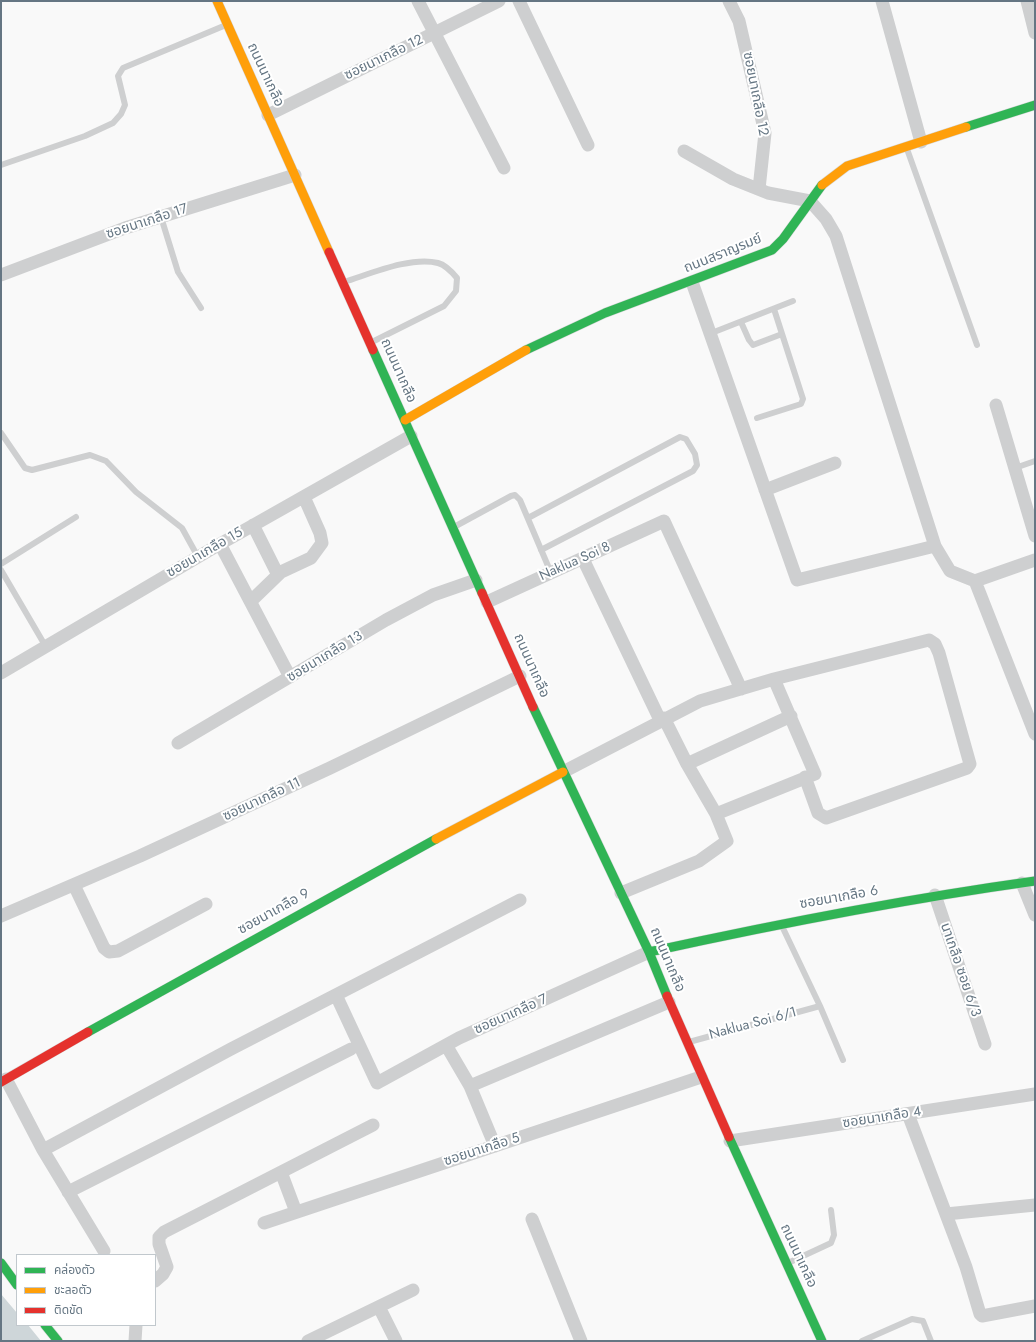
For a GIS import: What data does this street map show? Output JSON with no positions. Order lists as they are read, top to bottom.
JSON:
{
  "streets": {
    "street": [
      "ซอยนาเกลือ 12",
      "ถนนนาเกลือ",
      "ซอยนาเกลือ 17",
      "ถนนสราญรมย์",
      "ซอยนาเกลือ 15",
      "Naklua Soi 8",
      "ซอยนาเกลือ 13",
      "ซอยนาเกลือ 11",
      "ซอยนาเกลือ 6",
      "ซอยนาเกลือ 9",
      "นาเกลือ ซอย 6/3",
      "ซอยนาเกลือ 7",
      "ซอยนาเกลือ 4",
      "ซอยนาเกลือ 5"
    ],
    "lane": ["Naklua Soi 6/1"]
  },
  "crossings": [
    ["ซอยนาเกลือ 12", "ถนนนาเกลือ"],
    ["ถนนนาเกลือ", "ซอยนาเกลือ 17"],
    ["ถนนนาเกลือ", "ถนนสราญรมย์"],
    ["ถนนนาเกลือ", "ซอยนาเกลือ 15"],
    ["ถนนนาเกลือ", "Naklua Soi 8"],
    ["ถนนนาเกลือ", "ซอยนาเกลือ 13"],
    ["ถนนนาเกลือ", "ซอยนาเกลือ 11"],
    ["ถนนนาเกลือ", "ซอยนาเกลือ 6"],
    ["ถนนนาเกลือ", "ซอยนาเกลือ 9"],
    ["ถนนนาเกลือ", "ซอยนาเกลือ 7"],
    ["ถนนนาเกลือ", "Naklua Soi 6/1"],
    ["ถนนนาเกลือ", "ซอยนาเกลือ 4"],
    ["ถนนนาเกลือ", "ซอยนาเกลือ 5"],
    ["ซอยนาเกลือ 6", "นาเกลือ ซอย 6/3"],
    ["ซอยนาเกลือ 6", "ซอยนาเกลือ 7"]
  ],
  "legend": ["คล่องตัว", "ชะลอตัว", "ติดขัด"]
}
